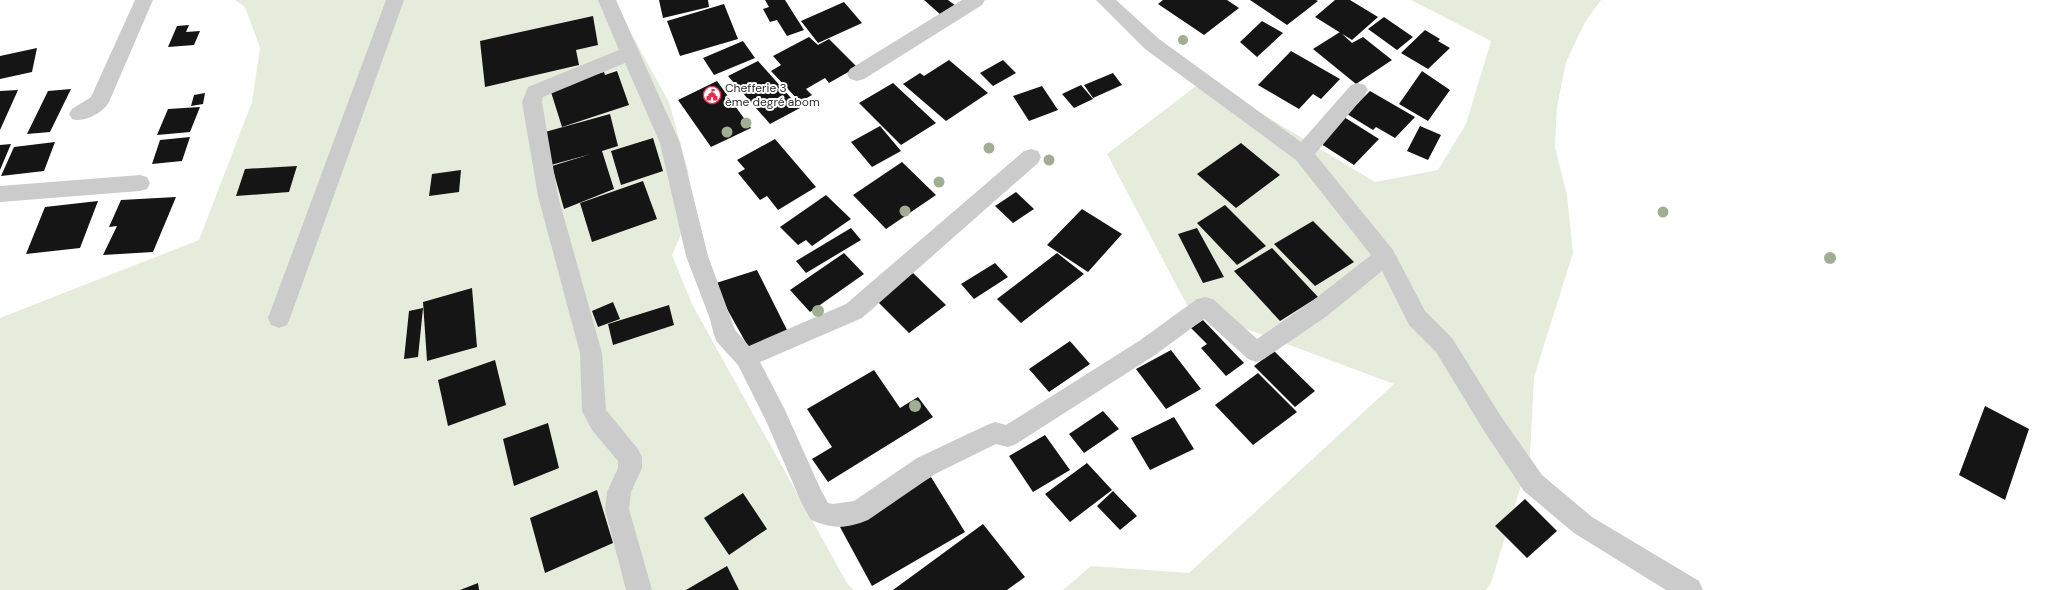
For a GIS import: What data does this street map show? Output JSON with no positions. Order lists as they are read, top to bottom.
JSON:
{
  "places": {
    "public building": ["Chefferie 3 ème degré abom"]
  }
}
